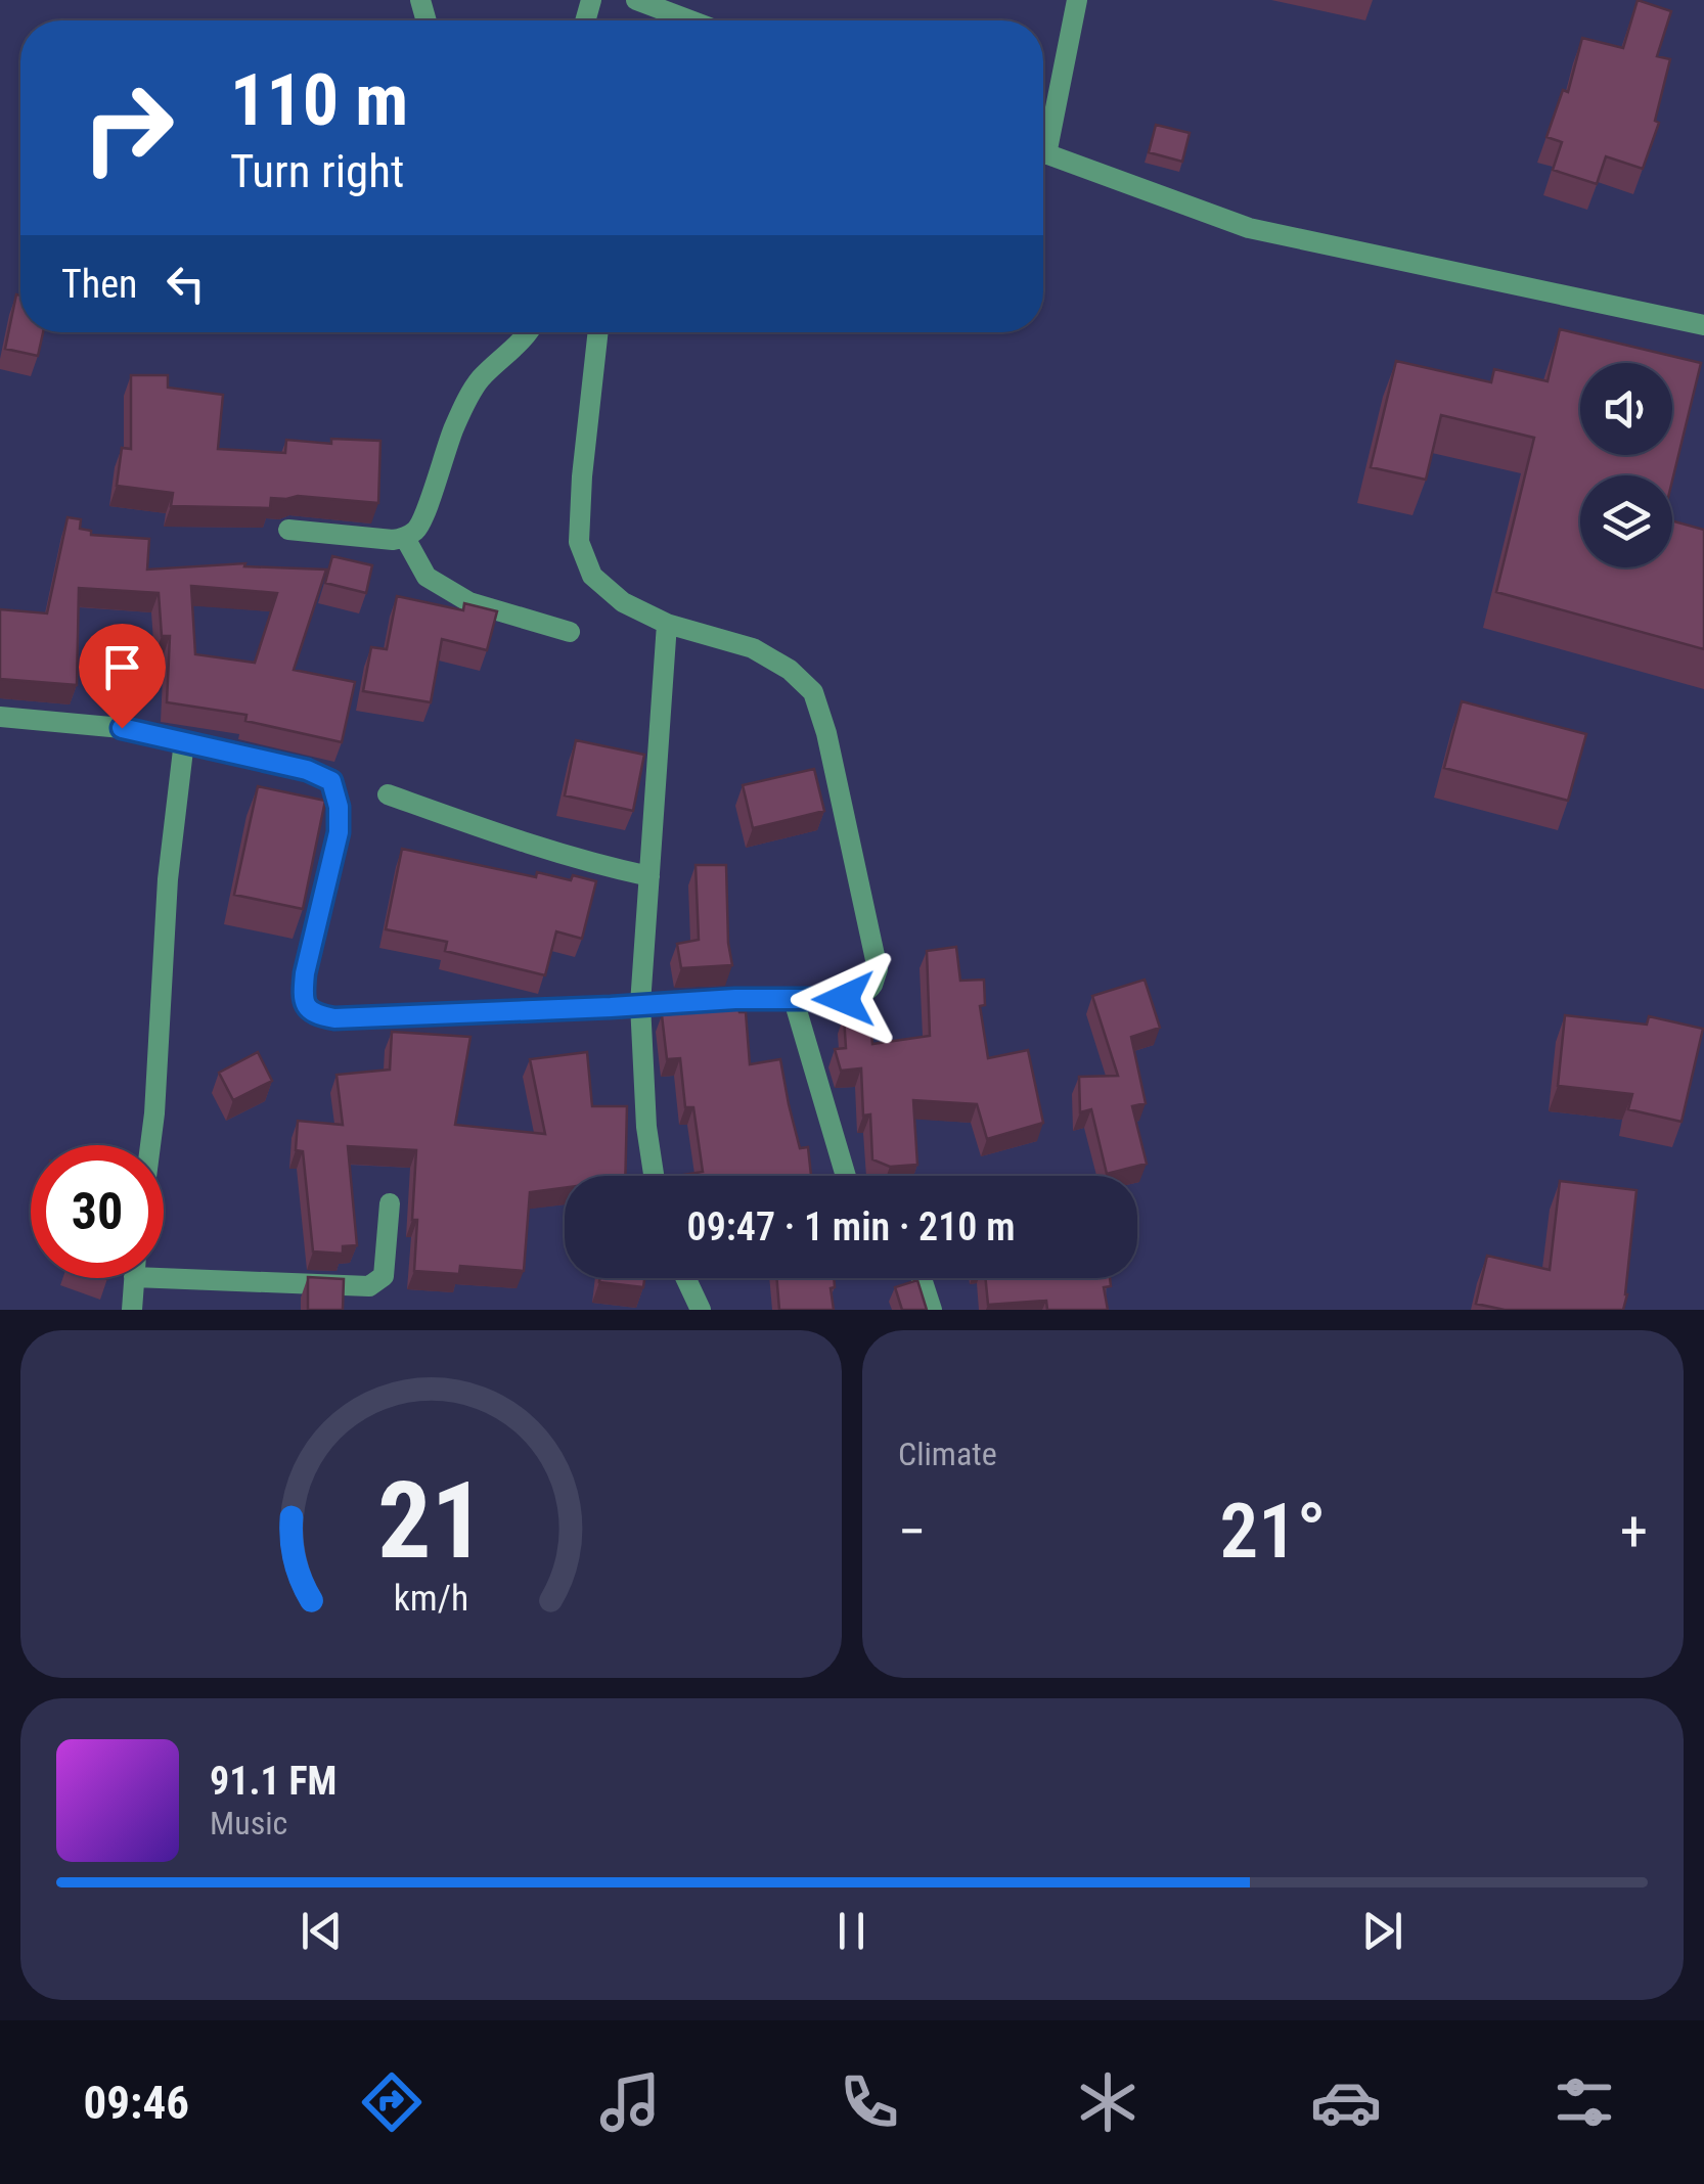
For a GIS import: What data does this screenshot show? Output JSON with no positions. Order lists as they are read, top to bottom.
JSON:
{
  "page": {
    "turn": ["110 m", "Turn right"],
    "then": "Then",
    "limit": "30",
    "trip": "09:47 · 1 min · 210 m",
    "tile": "Climate",
    "heat": ["−", "21°", "+"],
    "song": ["91.1 FM", "Music"],
    "tabs": "09:46",
    "gauge": ["21", "km/h"]
  }
}
